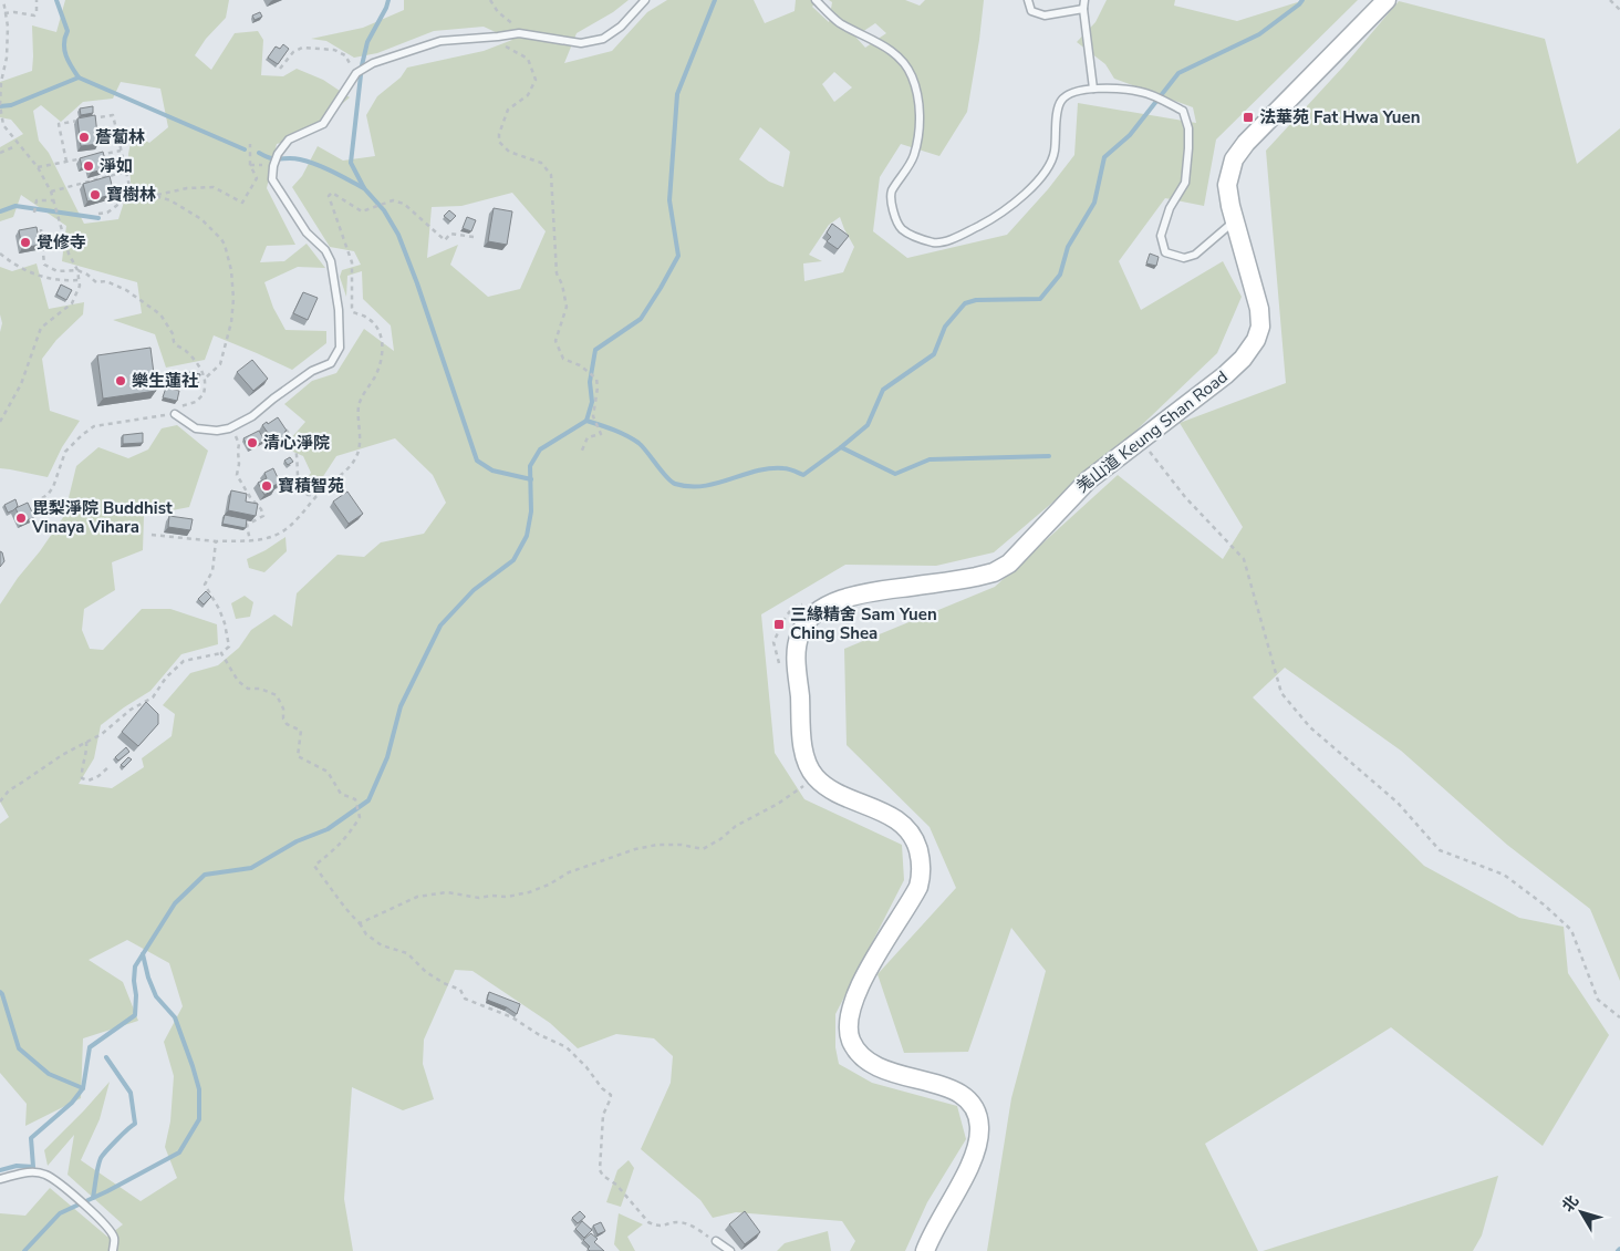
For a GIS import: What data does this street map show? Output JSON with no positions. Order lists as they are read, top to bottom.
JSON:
{
  "streets": {
    "main road": ["羗山道 Keung Shan Road"]
  },
  "places": {
    "transit": ["法華苑 Fat Hwa Yuen", "三緣精舍 Sam Yuen Ching Shea"],
    "other": [
      "薝蔔林",
      "淨如",
      "寶樹林",
      "覺修寺",
      "樂生蓮社",
      "清心淨院",
      "寶積智苑",
      "毘梨淨院 Buddhist Vinaya Vihara"
    ]
  },
  "north": "top left"
}
